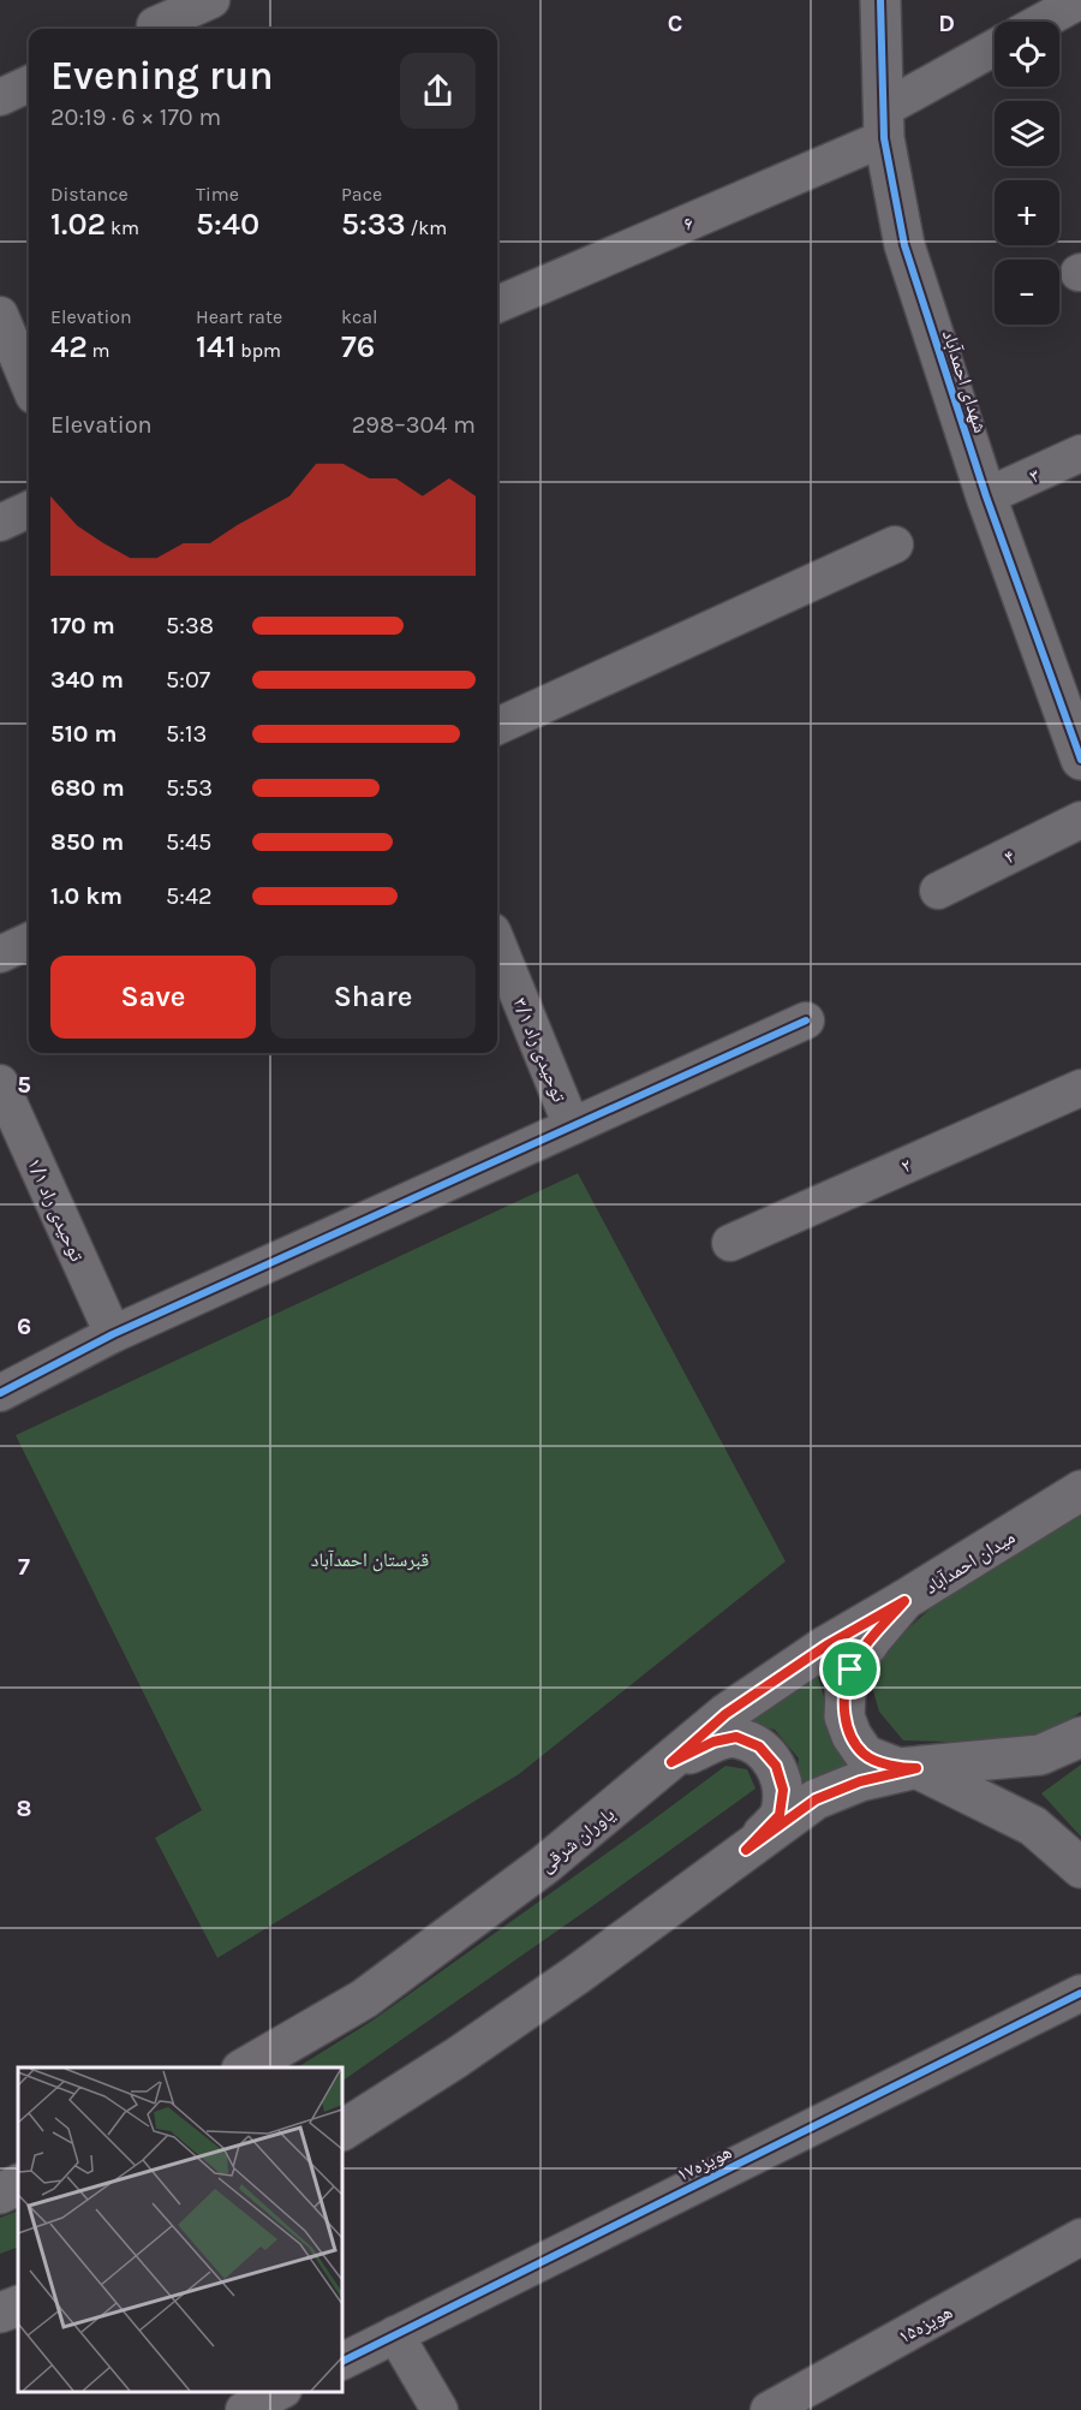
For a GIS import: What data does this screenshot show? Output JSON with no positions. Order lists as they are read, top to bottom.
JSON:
{
  "streets": {
    "main road": ["شهدای احمدآباد", "میدان احمدآباد", "یاوران شرقی"],
    "street": [
      "۶",
      "۳",
      "۴",
      "۳/۱ توحیدی راد",
      "۲",
      "۱/۱ توحیدی راد",
      "هویزه۱۷",
      "هویزه۱۵"
    ]
  },
  "crossings": [
    ["۶", "شهدای احمدآباد"],
    ["شهدای احمدآباد", "۳"],
    ["میدان احمدآباد", "یاوران شرقی"]
  ],
  "parks": ["قبرستان احمدآباد"],
  "page": {
    "map_buttons": ["+", "−"],
    "heading": ["Evening run", "20:19 · 6 × 170 m"],
    "stats": [
      ["Distance", "1.02 km"],
      ["Time", "5:40"],
      ["Pace", "5:33 /km"],
      ["Elevation", "42 m"],
      ["Heart rate", "141 bpm"],
      ["kcal", "76"]
    ],
    "chart": ["Elevation", "298–304 m"],
    "list": [
      {
        "name": "170 m",
        "note": "5:38"
      },
      {
        "name": "340 m",
        "note": "5:07"
      },
      {
        "name": "510 m",
        "note": "5:13"
      },
      {
        "name": "680 m",
        "note": "5:53"
      },
      {
        "name": "850 m",
        "note": "5:45"
      },
      {
        "name": "1.0 km",
        "note": "5:42"
      }
    ],
    "buttons": ["Save", "Share"]
  },
  "grid": {
    "columns": ["C", "D"],
    "rows": [
      "5",
      "6",
      "7",
      "8"
    ]
  }
}
